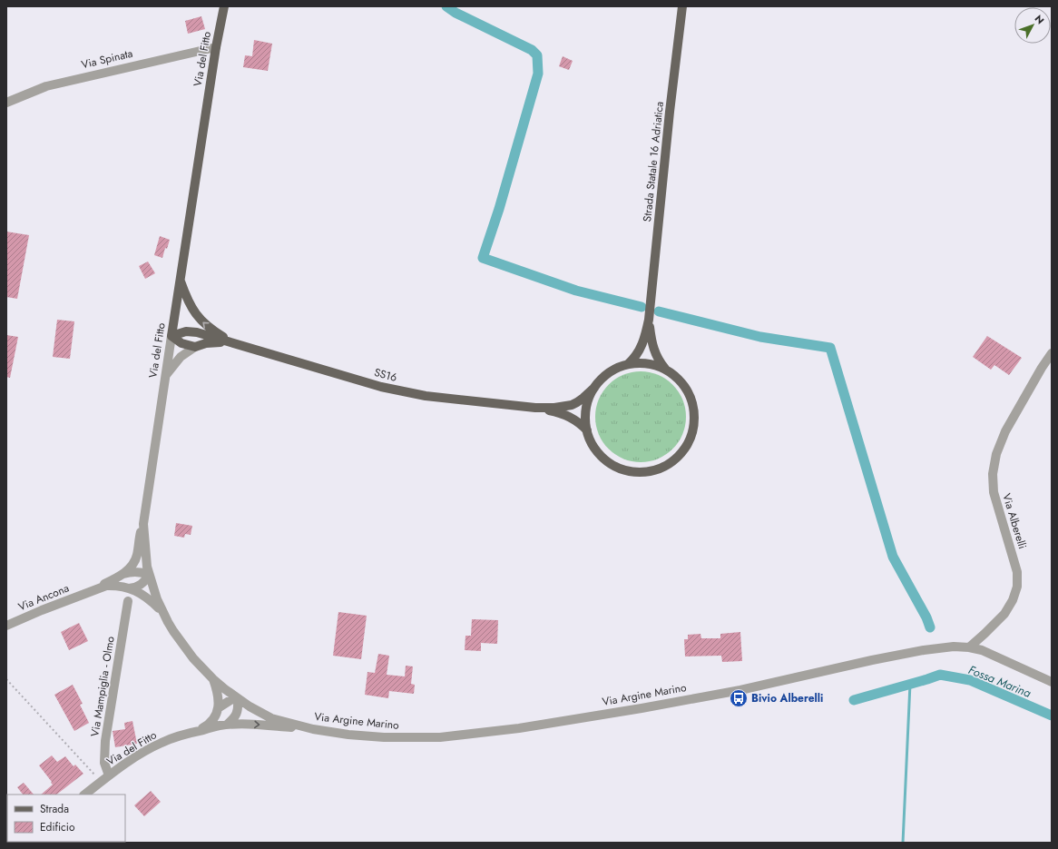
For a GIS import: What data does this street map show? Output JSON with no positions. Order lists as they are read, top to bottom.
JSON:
{
  "streets": {
    "main road": ["Via del Fitto", "Strada Statale 16 Adriatica", "SS16"],
    "street": [
      "Via Spinata",
      "Via Alberelli",
      "Via Ancona",
      "Via Mampiglia - Olmo",
      "Via Argine Marino"
    ]
  },
  "crossings": [
    ["Via Spinata", "Via del Fitto"],
    ["Via del Fitto", "SS16"],
    ["Via del Fitto", "Via Ancona"],
    ["Via del Fitto", "Via Mampiglia - Olmo"],
    ["Via del Fitto", "Via Argine Marino"],
    ["Strada Statale 16 Adriatica", "SS16"],
    ["Via Alberelli", "Via Argine Marino"]
  ],
  "water": ["Fossa Marina"],
  "places": {
    "bus stop": ["Bivio Alberelli"]
  },
  "legend": ["Strada", "Edificio"],
  "north": "top right"
}
